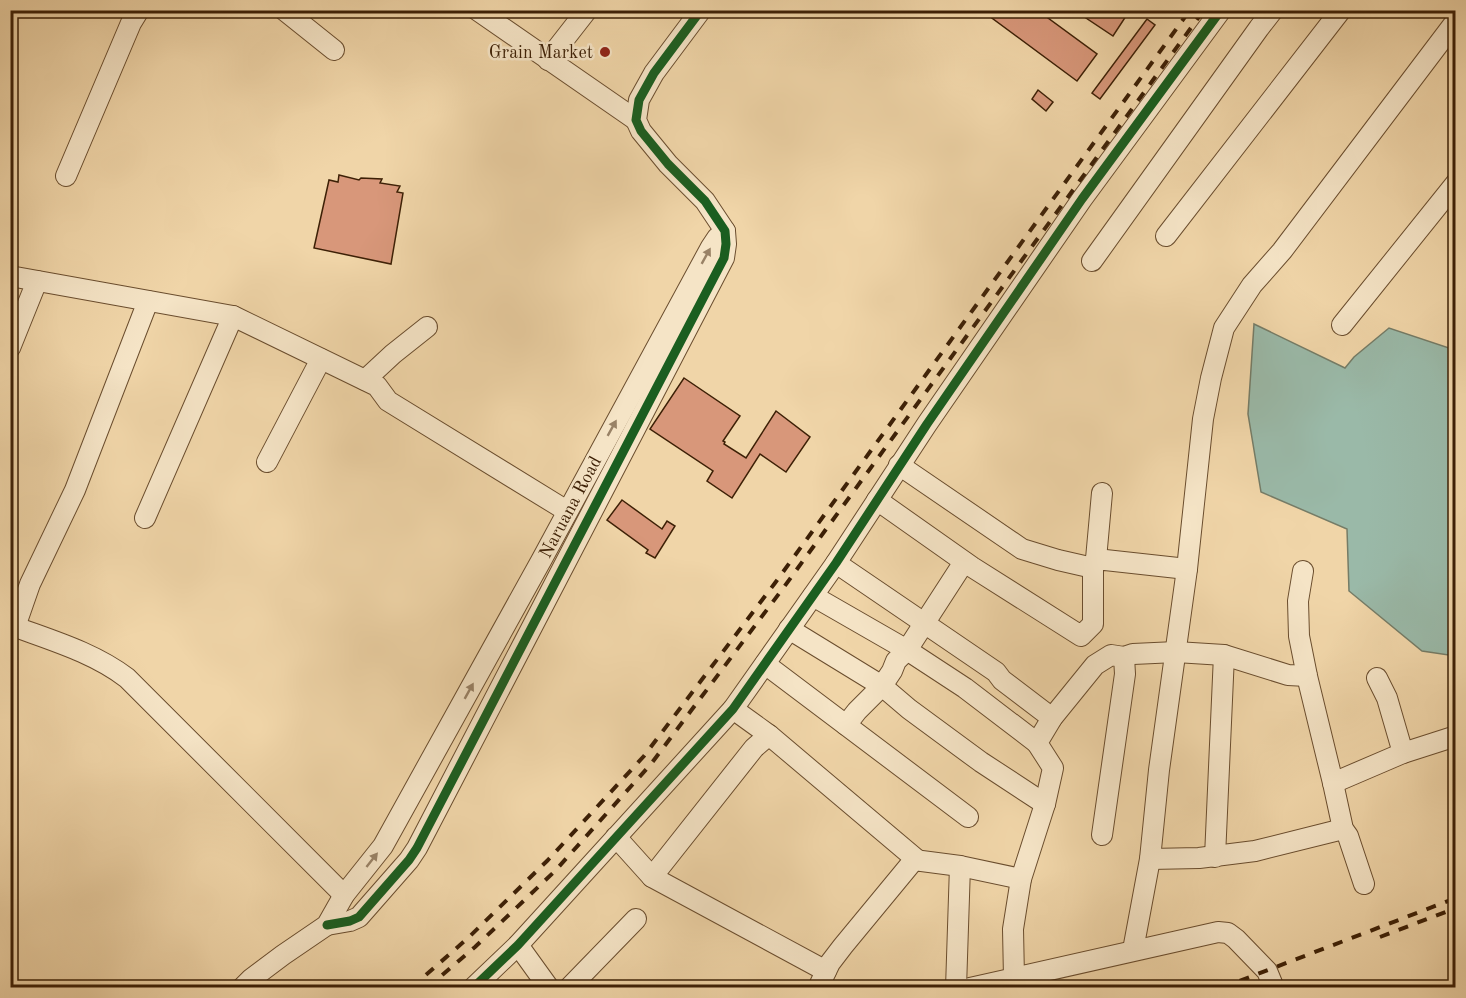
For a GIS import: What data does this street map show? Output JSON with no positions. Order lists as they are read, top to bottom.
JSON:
{
  "streets": {
    "street": ["Naruana Road"]
  },
  "places": ["Grain Market"]
}
